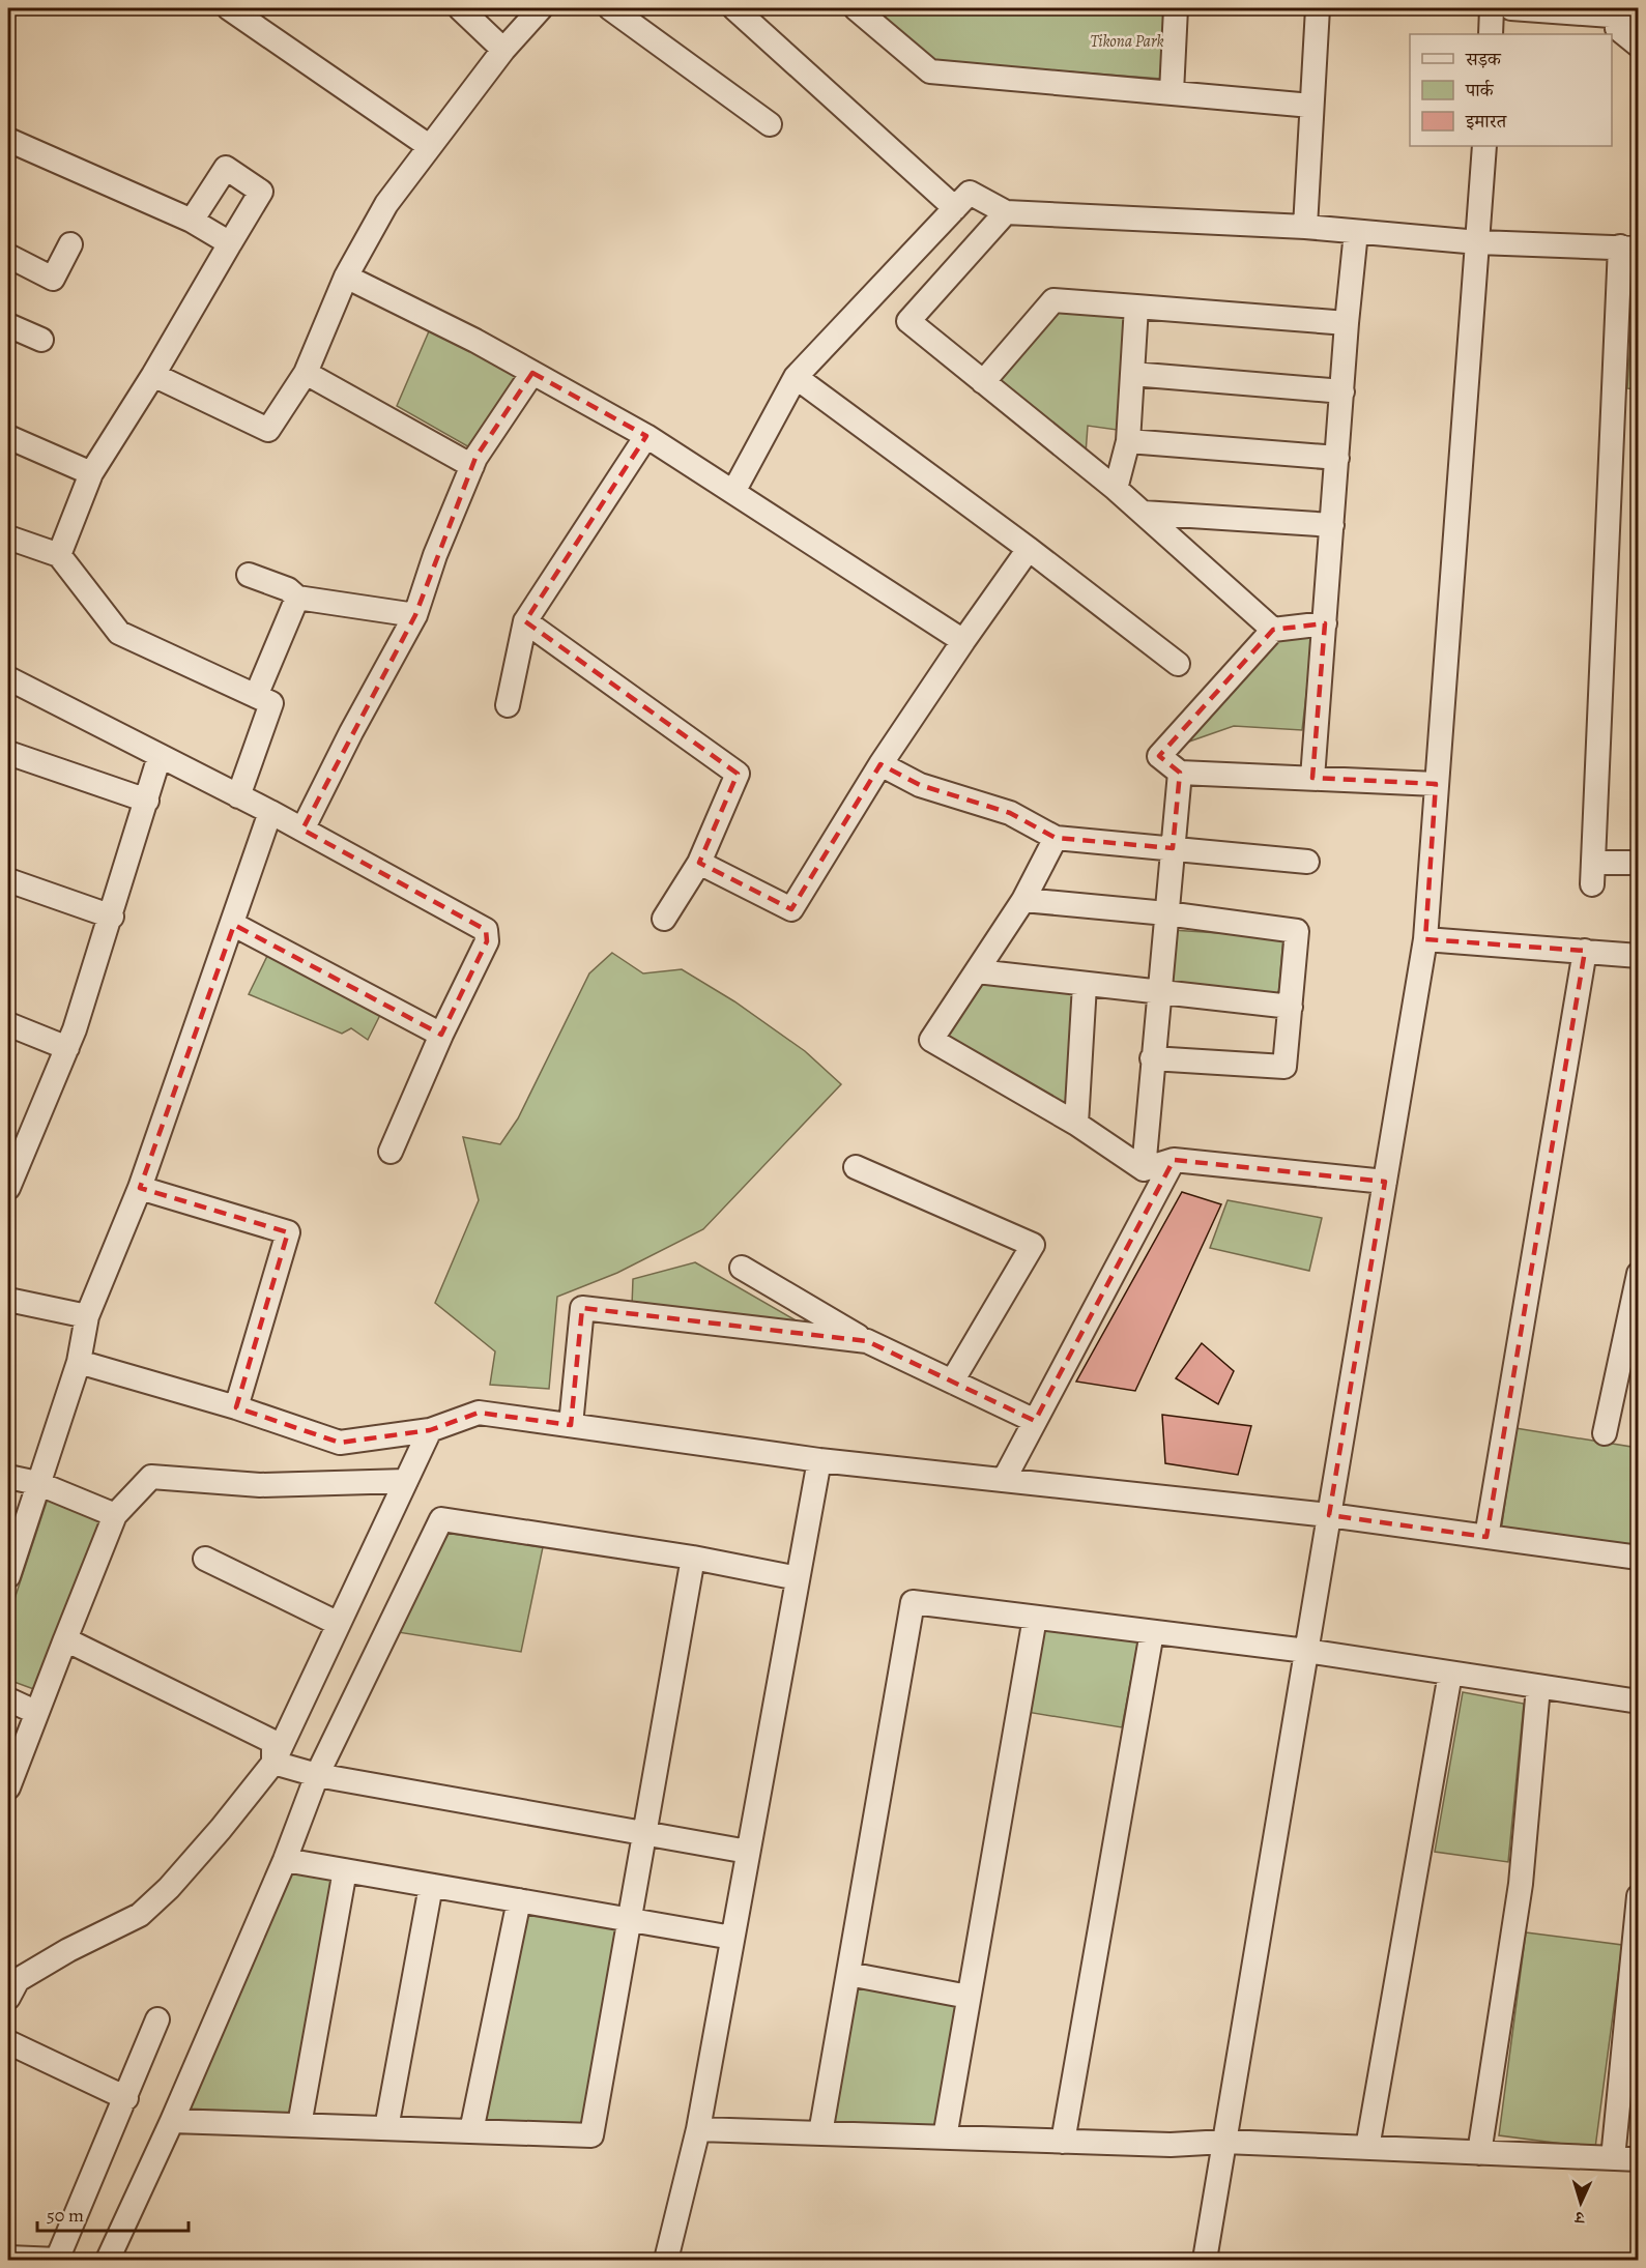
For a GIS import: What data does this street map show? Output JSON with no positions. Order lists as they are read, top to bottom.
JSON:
{
  "parks": ["Tikona Park"],
  "legend": ["सड़क", "पार्क", "इमारत"],
  "scale_bar": "50 m",
  "north": "bottom"
}
